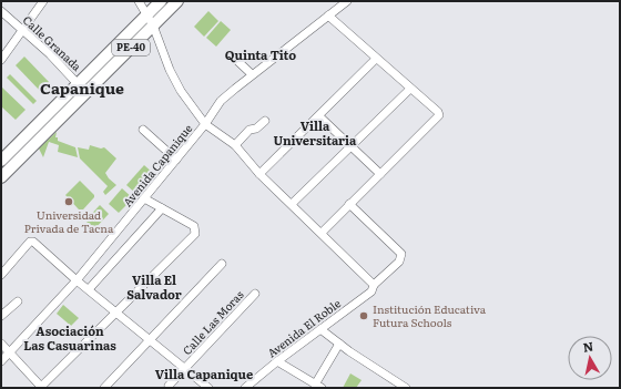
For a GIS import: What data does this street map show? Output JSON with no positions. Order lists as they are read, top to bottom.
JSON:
{
  "streets": {
    "highway": ["PE-40"],
    "street": [
      "Calle Granada",
      "Avenida Capanique",
      "Calle Las Moras",
      "Avenida El Roble"
    ]
  },
  "crossings": [
    ["Calle Granada", "PE-40"]
  ],
  "districts": [
    "Quinta Tito",
    "Capanique",
    "Villa Universitaria",
    "Villa El Salvador",
    "Asociación Las Casuarinas",
    "Villa Capanique"
  ],
  "places": ["Universidad Privada de Tacna", "Institución Educativa Futura Schools"],
  "north": "top"
}
